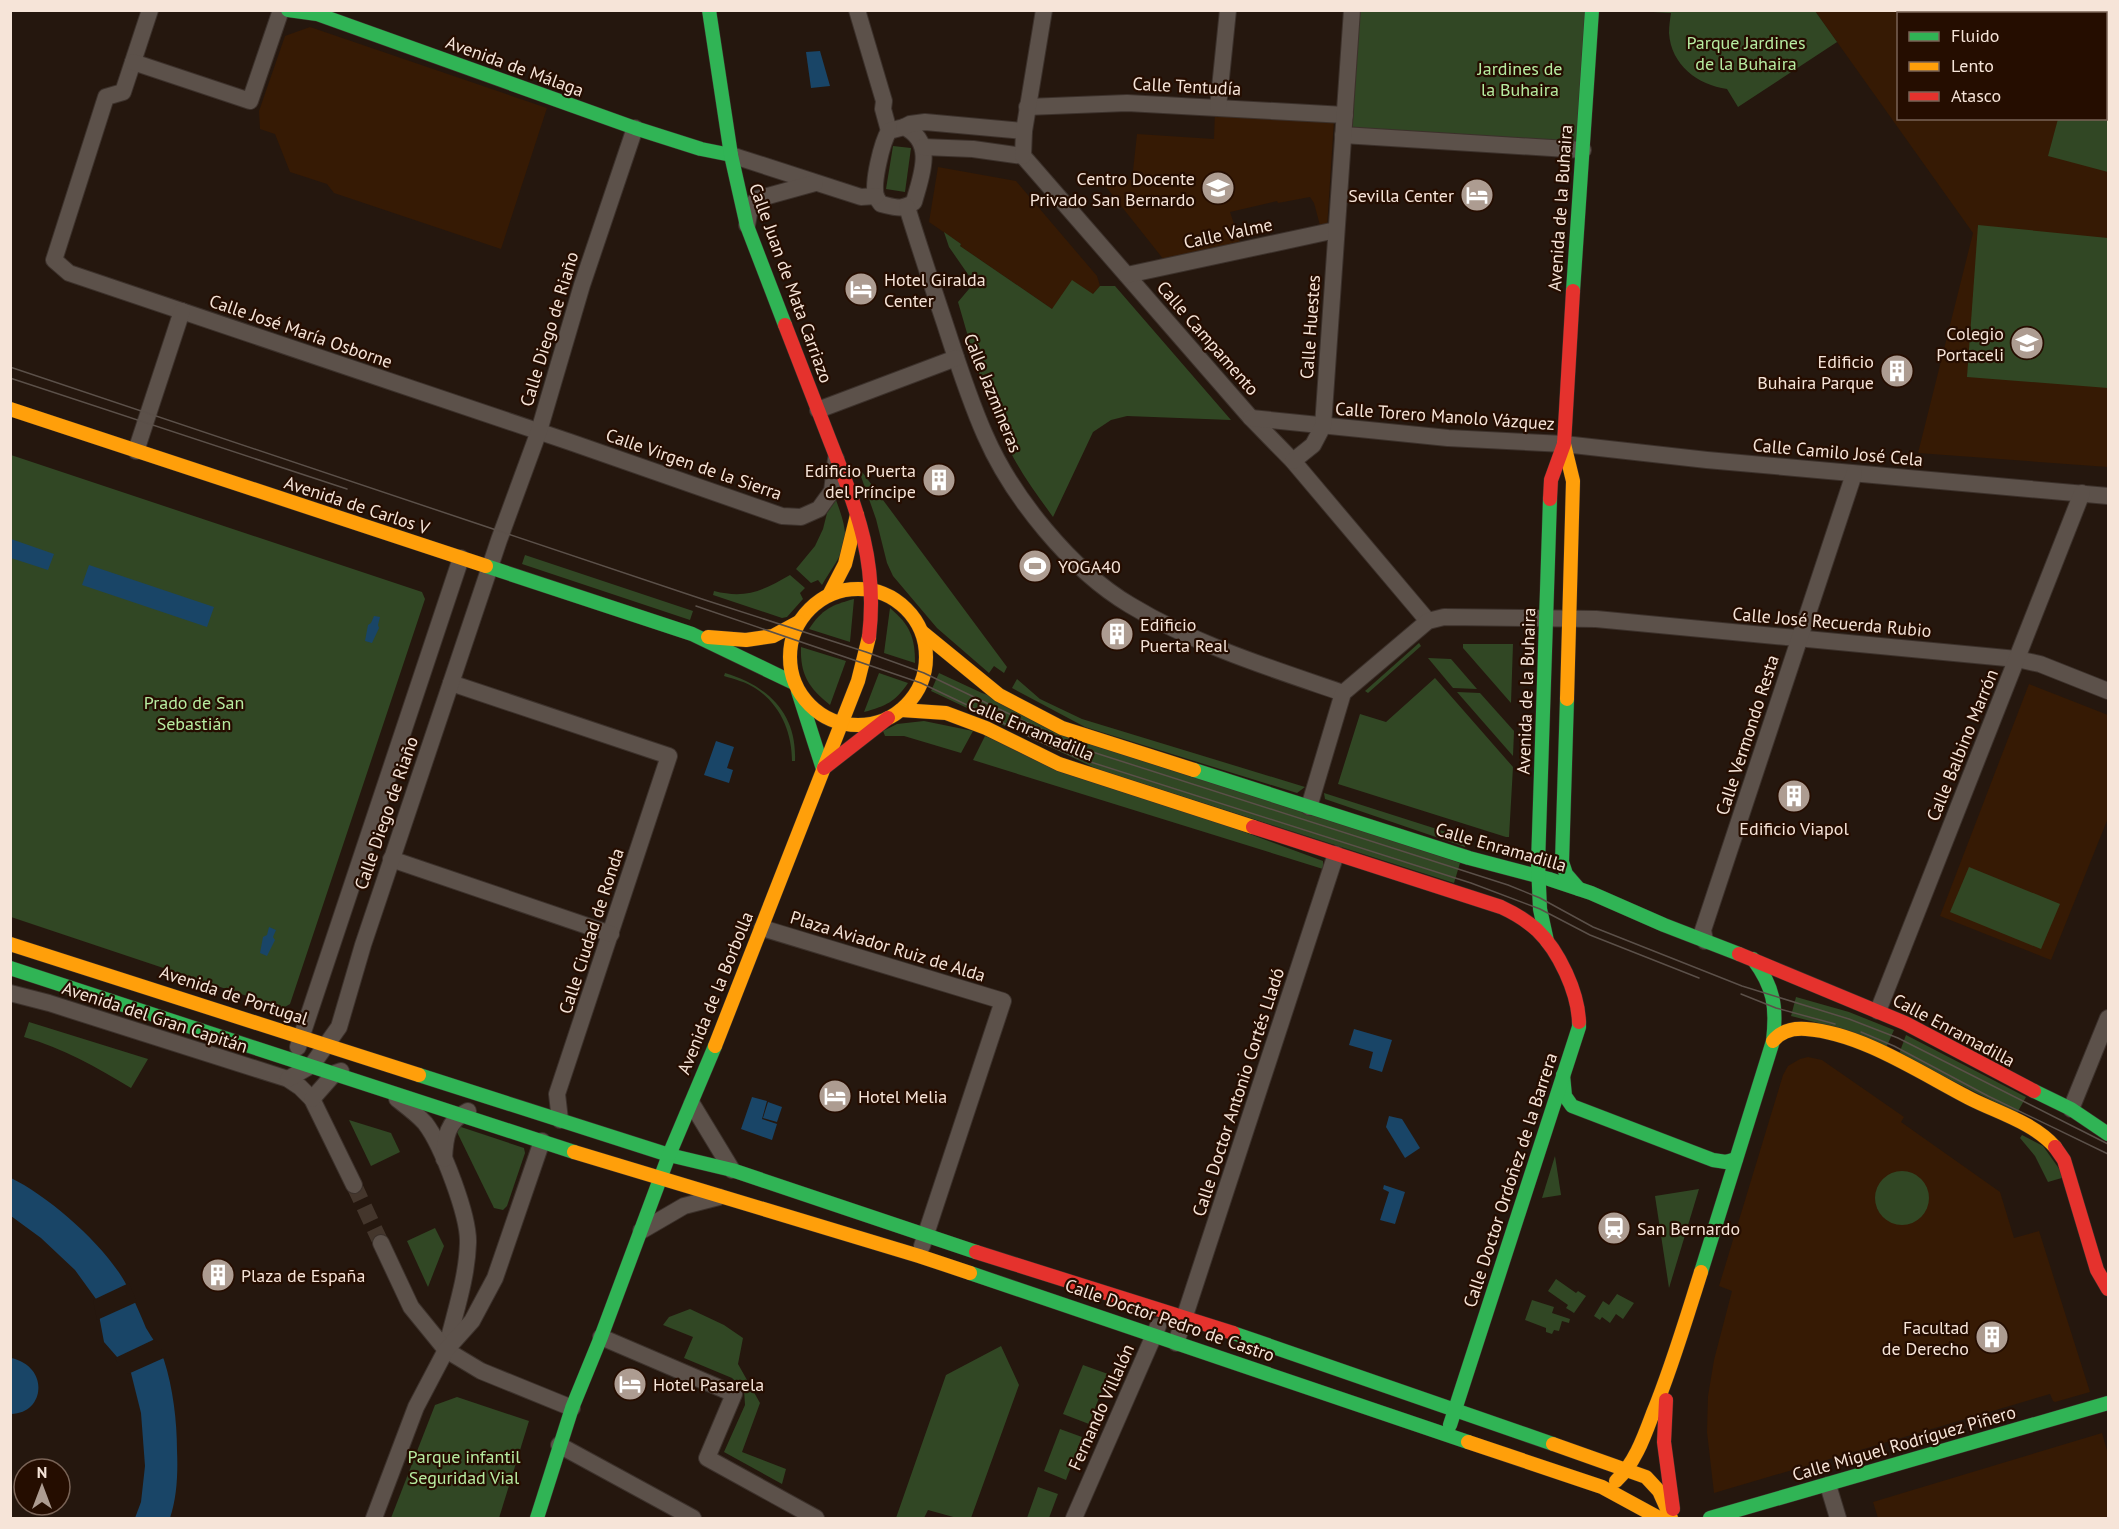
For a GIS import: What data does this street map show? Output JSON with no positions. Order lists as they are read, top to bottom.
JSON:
{
  "streets": {
    "main road": [
      "Avenida de Málaga",
      "Avenida de la Buhaira",
      "Calle Juan de Mata Carriazo",
      "Avenida de Carlos V",
      "Calle Enramadilla",
      "Avenida de la Borbolla",
      "Avenida de Portugal",
      "Calle Doctor Ordoñez de la Barrera",
      "Calle Doctor Pedro de Castro",
      "Calle Miguel Rodríguez Piñero"
    ],
    "street": [
      "Calle Tentudía",
      "Calle Valme",
      "Calle Huestes",
      "Calle Diego de Riaño",
      "Calle José María Osborne",
      "Calle Campamento",
      "Calle Jazmineras",
      "Calle Torero Manolo Vázquez",
      "Calle Camilo José Cela",
      "Calle Virgen de la Sierra",
      "Calle José Recuerda Rubio",
      "Calle Vermondo Resta",
      "Calle Balbino Marrón",
      "Calle Ciudad de Ronda",
      "Plaza Aviador Ruiz de Alda",
      "Avenida del Gran Capitán",
      "Calle Doctor Antonio Cortés Lladó",
      "Fernando Villalón"
    ]
  },
  "crossings": [
    ["Avenida de Málaga", "Calle Juan de Mata Carriazo"],
    ["Avenida de Málaga", "Calle Diego de Riaño"],
    ["Calle Tentudía", "Calle Huestes"],
    ["Avenida de la Buhaira", "Calle Torero Manolo Vázquez"],
    ["Avenida de la Buhaira", "Calle Camilo José Cela"],
    ["Avenida de la Buhaira", "Calle José Recuerda Rubio"],
    ["Avenida de la Buhaira", "Calle Enramadilla"],
    ["Avenida de la Buhaira", "Calle Doctor Ordoñez de la Barrera"],
    ["Calle Valme", "Calle Huestes"],
    ["Calle Valme", "Calle Campamento"],
    ["Calle Juan de Mata Carriazo", "Calle Virgen de la Sierra"],
    ["Calle Juan de Mata Carriazo", "Avenida de la Borbolla"],
    ["Calle Huestes", "Calle Torero Manolo Vázquez"],
    ["Calle Diego de Riaño", "Calle José María Osborne"],
    ["Calle Diego de Riaño", "Calle Virgen de la Sierra"],
    ["Calle Diego de Riaño", "Avenida de Carlos V"],
    ["Calle Diego de Riaño", "Calle Ciudad de Ronda"],
    ["Calle Diego de Riaño", "Avenida de Portugal"],
    ["Calle José María Osborne", "Calle Virgen de la Sierra"],
    ["Calle Campamento", "Calle Torero Manolo Vázquez"],
    ["Calle Campamento", "Calle José Recuerda Rubio"],
    ["Calle Torero Manolo Vázquez", "Calle Camilo José Cela"],
    ["Calle Camilo José Cela", "Calle Vermondo Resta"],
    ["Calle Camilo José Cela", "Calle Balbino Marrón"],
    ["Calle José Recuerda Rubio", "Calle Vermondo Resta"],
    ["Calle José Recuerda Rubio", "Calle Balbino Marrón"],
    ["Calle Enramadilla", "Calle Vermondo Resta"],
    ["Calle Enramadilla", "Calle Balbino Marrón"],
    ["Calle Enramadilla", "Calle Doctor Antonio Cortés Lladó"],
    ["Calle Enramadilla", "Calle Doctor Ordoñez de la Barrera"],
    ["Calle Ciudad de Ronda", "Avenida de Portugal"],
    ["Plaza Aviador Ruiz de Alda", "Avenida de la Borbolla"],
    ["Plaza Aviador Ruiz de Alda", "Calle Doctor Pedro de Castro"],
    ["Avenida de la Borbolla", "Avenida de Portugal"],
    ["Avenida de la Borbolla", "Calle Doctor Pedro de Castro"],
    ["Avenida de Portugal", "Calle Doctor Pedro de Castro"],
    ["Calle Doctor Antonio Cortés Lladó", "Calle Doctor Pedro de Castro"],
    ["Calle Doctor Ordoñez de la Barrera", "Calle Doctor Pedro de Castro"],
    ["Calle Doctor Pedro de Castro", "Fernando Villalón"]
  ],
  "parks": [
    "Parque Jardines de la Buhaira",
    "Jardines de la Buhaira",
    "Prado de San Sebastián",
    "Parque infantil Seguridad Vial"
  ],
  "places": {
    "school or university": ["Centro Docente Privado San Bernardo", "Colegio Portaceli"],
    "hotel": [
      "Sevilla Center",
      "Hotel Giralda Center",
      "Hotel Melia",
      "Hotel Pasarela"
    ],
    "building": [
      "Edificio Buhaira Parque",
      "Edificio Puerta del Príncipe",
      "Edificio Puerta Real",
      "Edificio Viapol",
      "Plaza de España",
      "Facultad de Derecho"
    ],
    "sports": ["YOGA40"],
    "station": ["San Bernardo"]
  },
  "legend": ["Fluido", "Lento", "Atasco"],
  "north": "top"
}
